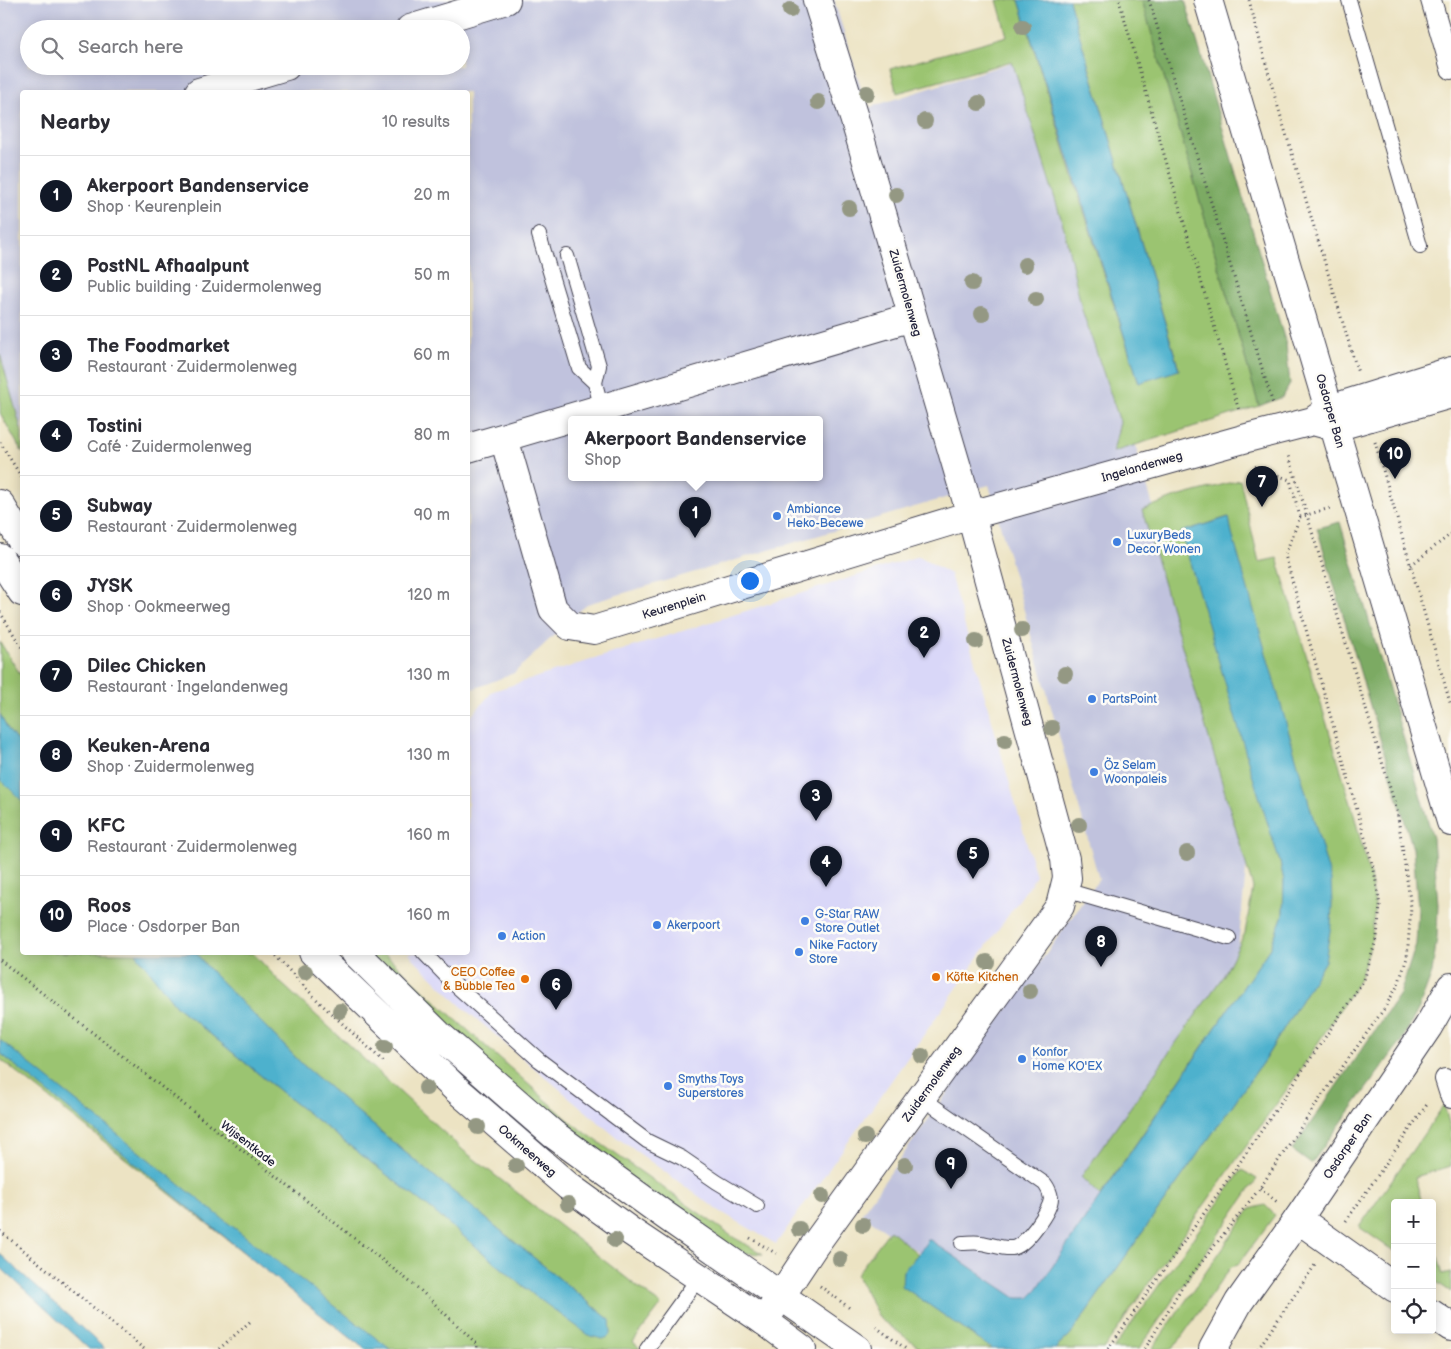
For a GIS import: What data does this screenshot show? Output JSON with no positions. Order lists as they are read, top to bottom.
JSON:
{
  "streets": {
    "street": [
      "Zuidermolenweg",
      "Osdorper Ban",
      "Ingelandenweg",
      "Keurenplein",
      "Ookmeerweg"
    ],
    "path": ["Wijsentkade"]
  },
  "crossings": [
    ["Zuidermolenweg", "Ingelandenweg"],
    ["Zuidermolenweg", "Keurenplein"],
    ["Osdorper Ban", "Ingelandenweg"],
    ["Ingelandenweg", "Keurenplein"]
  ],
  "places": [
    "Ambiance Heko-Becewe",
    "LuxuryBeds Decor Wonen",
    "PartsPoint",
    "Öz Selam Woonpaleis",
    "G-Star RAW Store Outlet",
    "Akerpoort",
    "Action",
    "Nike Factory Store",
    "Köfte Kitchen",
    "CEO Coffee & Bubble Tea",
    "Konfor Home KO'EX",
    "Smyths Toys Superstores"
  ],
  "page": {
    "search": "Search here",
    "heading": ["Nearby", "10 results"],
    "list": [
      {
        "mark": "1",
        "name": "Akerpoort Bandenservice",
        "note": "Shop · Keurenplein",
        "value": "20 m"
      },
      {
        "mark": "2",
        "name": "PostNL Afhaalpunt",
        "note": "Public building · Zuidermolenweg",
        "value": "50 m"
      },
      {
        "mark": "3",
        "name": "The Foodmarket",
        "note": "Restaurant · Zuidermolenweg",
        "value": "60 m"
      },
      {
        "mark": "4",
        "name": "Tostini",
        "note": "Café · Zuidermolenweg",
        "value": "80 m"
      },
      {
        "mark": "5",
        "name": "Subway",
        "note": "Restaurant · Zuidermolenweg",
        "value": "90 m"
      },
      {
        "mark": "6",
        "name": "JYSK",
        "note": "Shop · Ookmeerweg",
        "value": "120 m"
      },
      {
        "mark": "7",
        "name": "Dilec Chicken",
        "note": "Restaurant · Ingelandenweg",
        "value": "130 m"
      },
      {
        "mark": "8",
        "name": "Keuken-Arena",
        "note": "Shop · Zuidermolenweg",
        "value": "130 m"
      },
      {
        "mark": "9",
        "name": "KFC",
        "note": "Restaurant · Zuidermolenweg",
        "value": "160 m"
      },
      {
        "mark": "10",
        "name": "Roos",
        "note": "Place · Osdorper Ban",
        "value": "160 m"
      }
    ],
    "popup": ["Akerpoort Bandenservice", "Shop"],
    "pins": [
      "10",
      "7",
      "1",
      "2",
      "3",
      "5",
      "4",
      "8",
      "6",
      "9"
    ],
    "map_buttons": ["+", "−"]
  }
}
